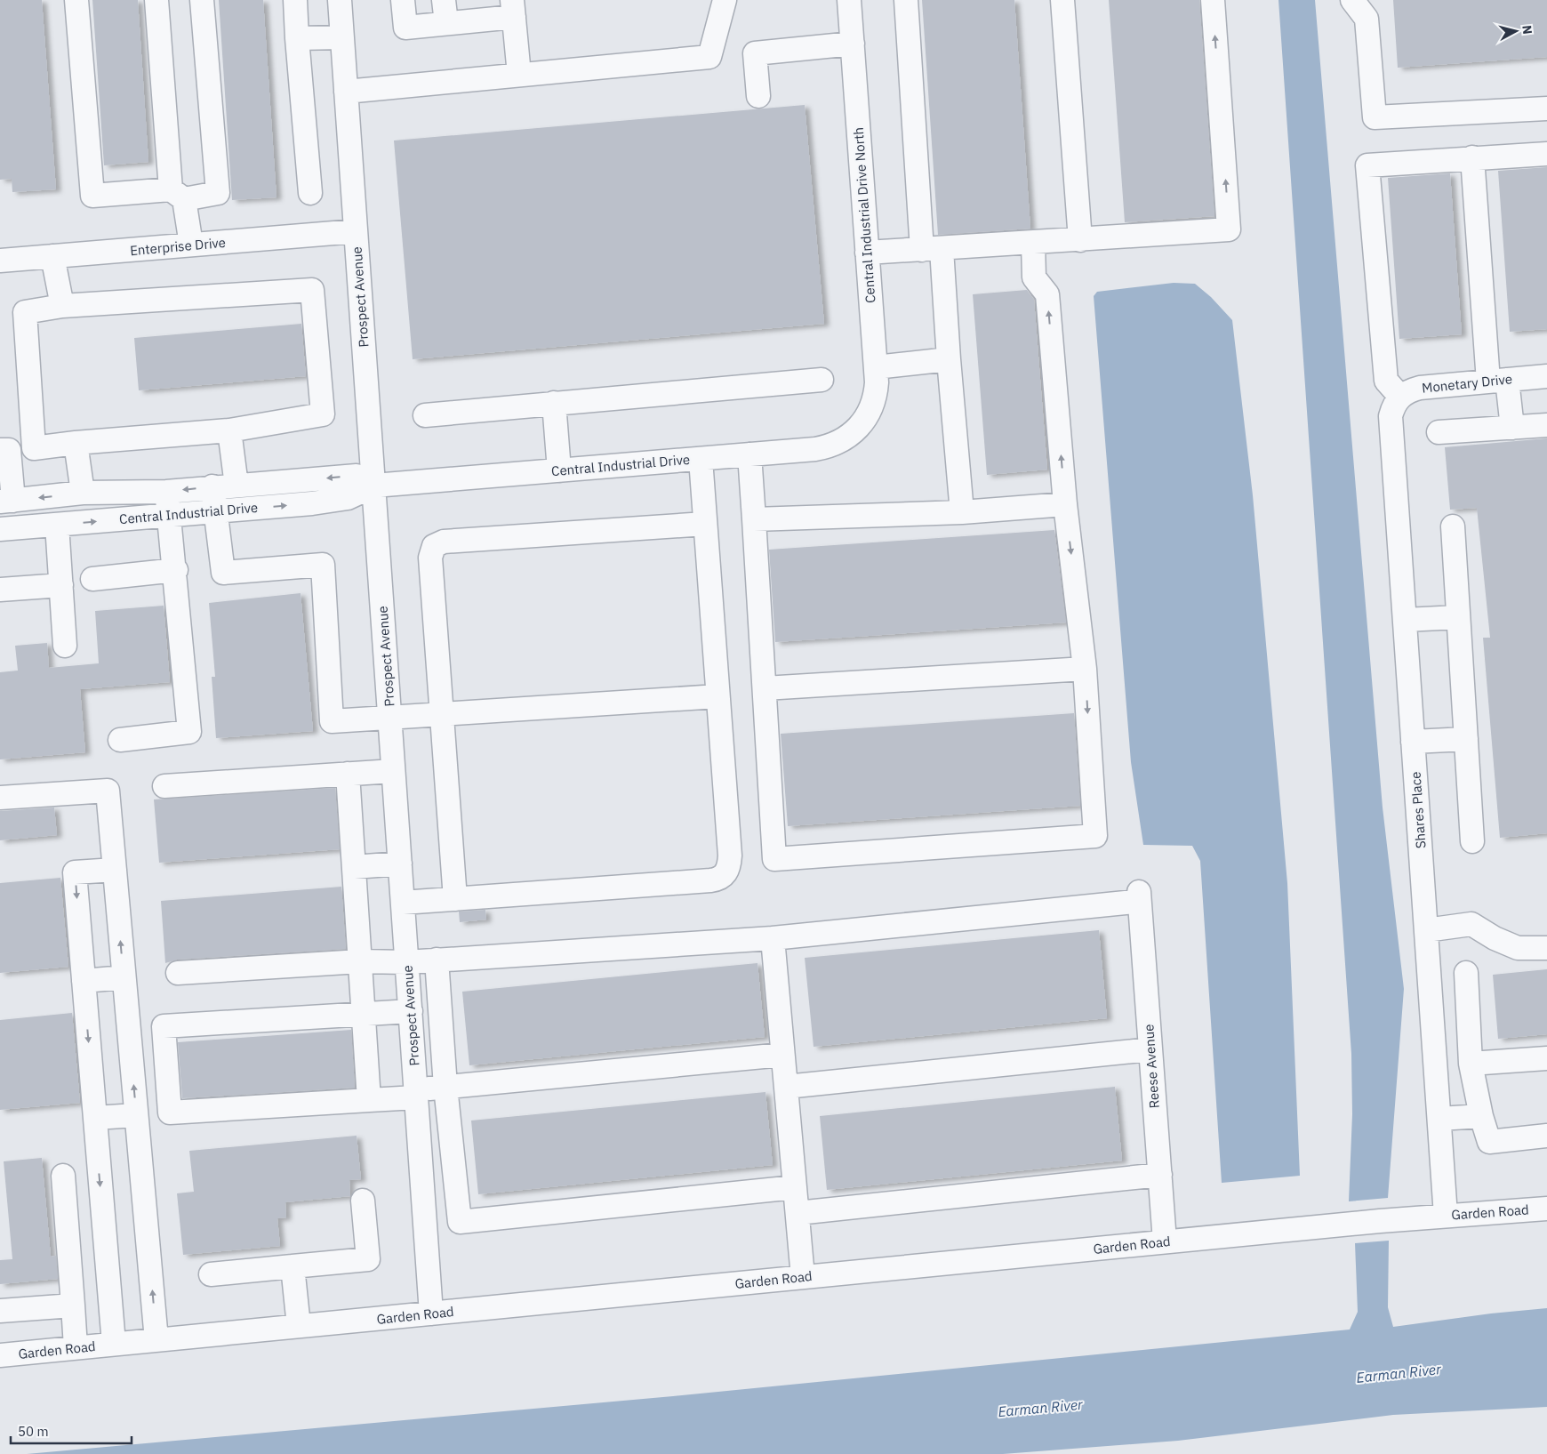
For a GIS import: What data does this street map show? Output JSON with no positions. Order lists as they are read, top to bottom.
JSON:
{
  "streets": {
    "street": [
      "Central Industrial Drive North",
      "Enterprise Drive",
      "Prospect Avenue",
      "Monetary Drive",
      "Central Industrial Drive",
      "Shares Place",
      "Reese Avenue",
      "Garden Road"
    ]
  },
  "crossings": [
    ["Central Industrial Drive North", "Central Industrial Drive"],
    ["Enterprise Drive", "Prospect Avenue"],
    ["Prospect Avenue", "Central Industrial Drive"],
    ["Prospect Avenue", "Garden Road"],
    ["Monetary Drive", "Shares Place"],
    ["Shares Place", "Garden Road"],
    ["Reese Avenue", "Garden Road"]
  ],
  "water": ["Earman River"],
  "scale_bar": "50 m",
  "north": "right"
}
